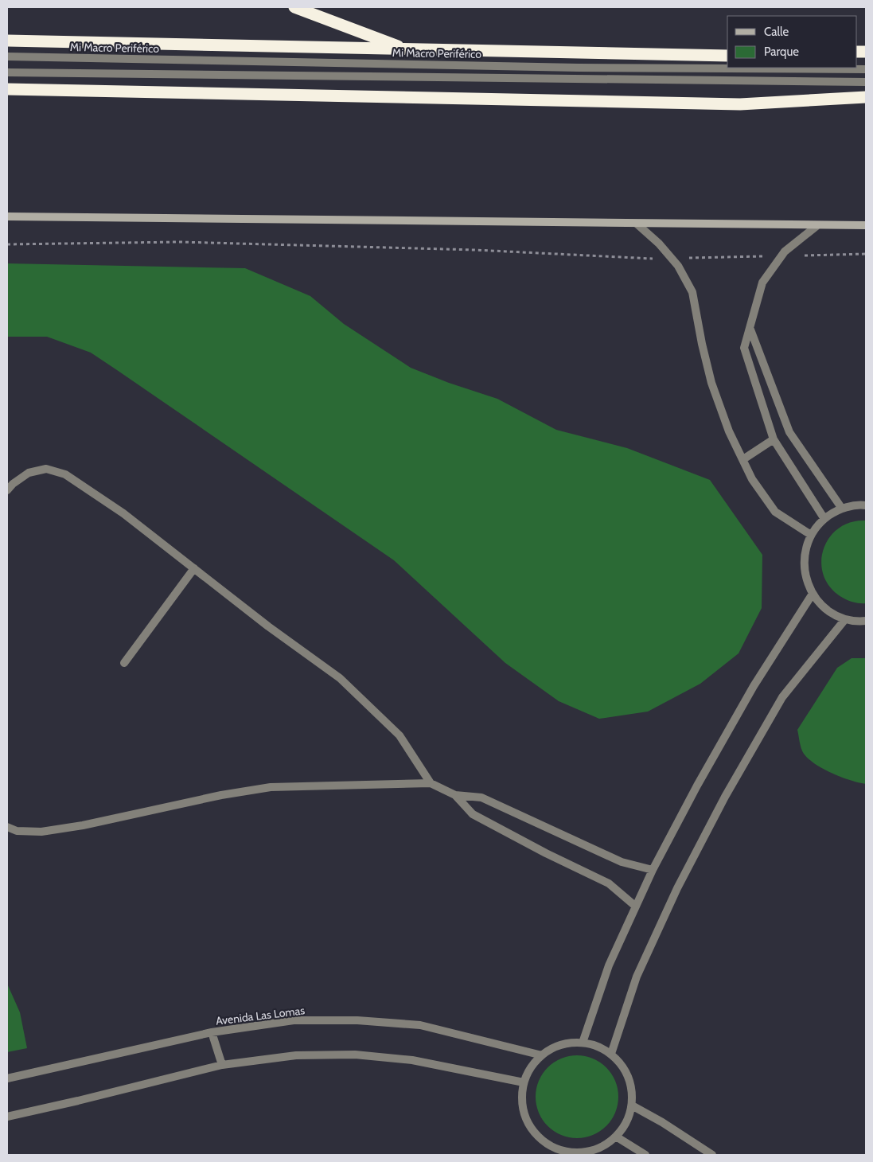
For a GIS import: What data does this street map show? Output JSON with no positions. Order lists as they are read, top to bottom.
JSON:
{
  "streets": {
    "street": ["Mi Macro Periférico", "Avenida Las Lomas"]
  },
  "legend": ["Calle", "Parque"]
}
